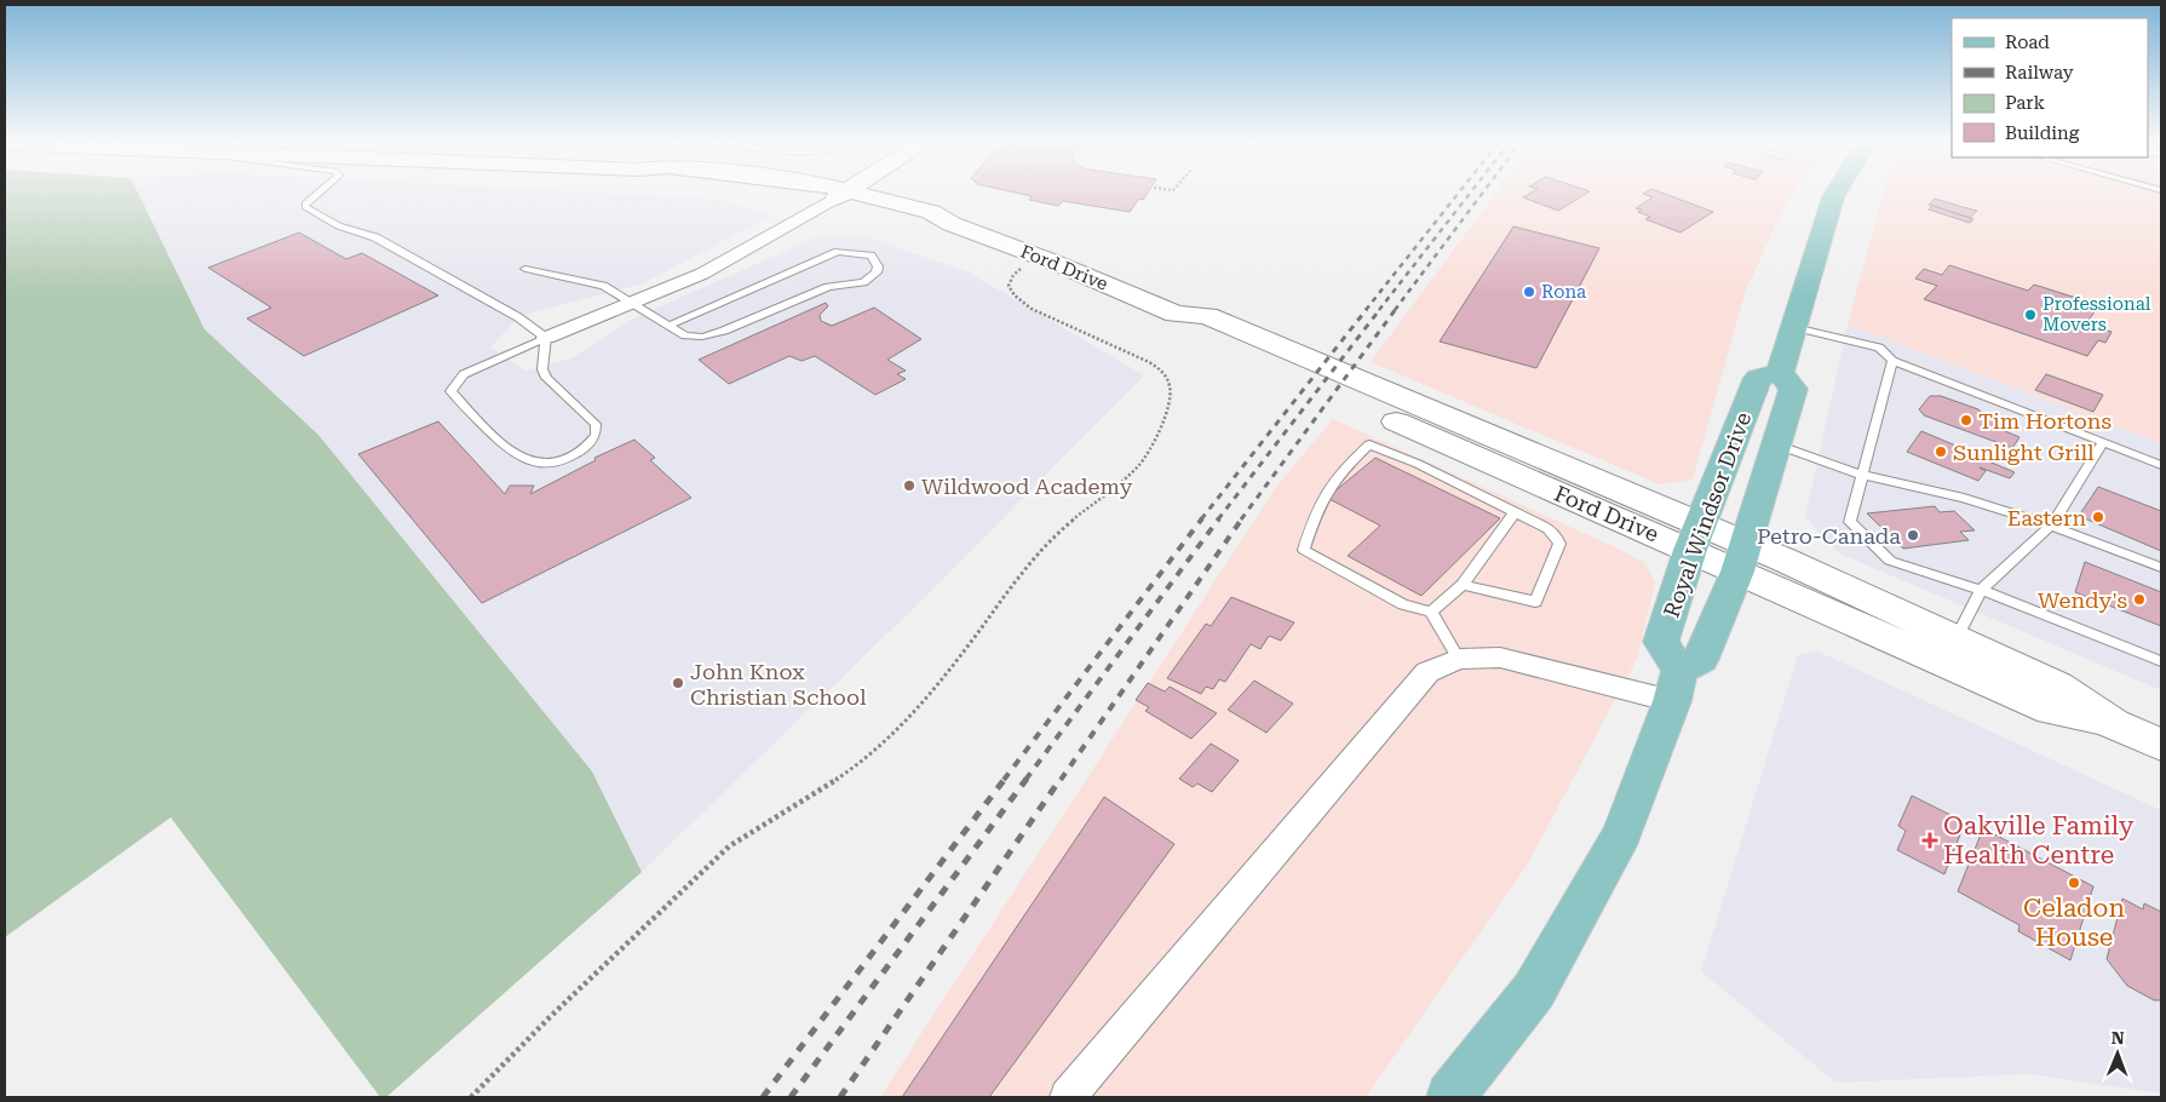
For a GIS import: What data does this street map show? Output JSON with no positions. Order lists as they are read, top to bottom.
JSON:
{
  "streets": {
    "main road": ["Ford Drive", "Royal Windsor Drive"]
  },
  "crossings": [
    ["Ford Drive", "Royal Windsor Drive"]
  ],
  "places": {
    "other": [
      "Rona",
      "Professional Movers",
      "Tim Hortons",
      "Sunlight Grill",
      "Wildwood Academy",
      "Eastern",
      "Petro-Canada",
      "Wendy's",
      "John Knox Christian School",
      "Celadon House"
    ],
    "health": ["Oakville Family Health Centre"]
  },
  "legend": [
    "Road",
    "Railway",
    "Park",
    "Building"
  ],
  "north": "top"
}
